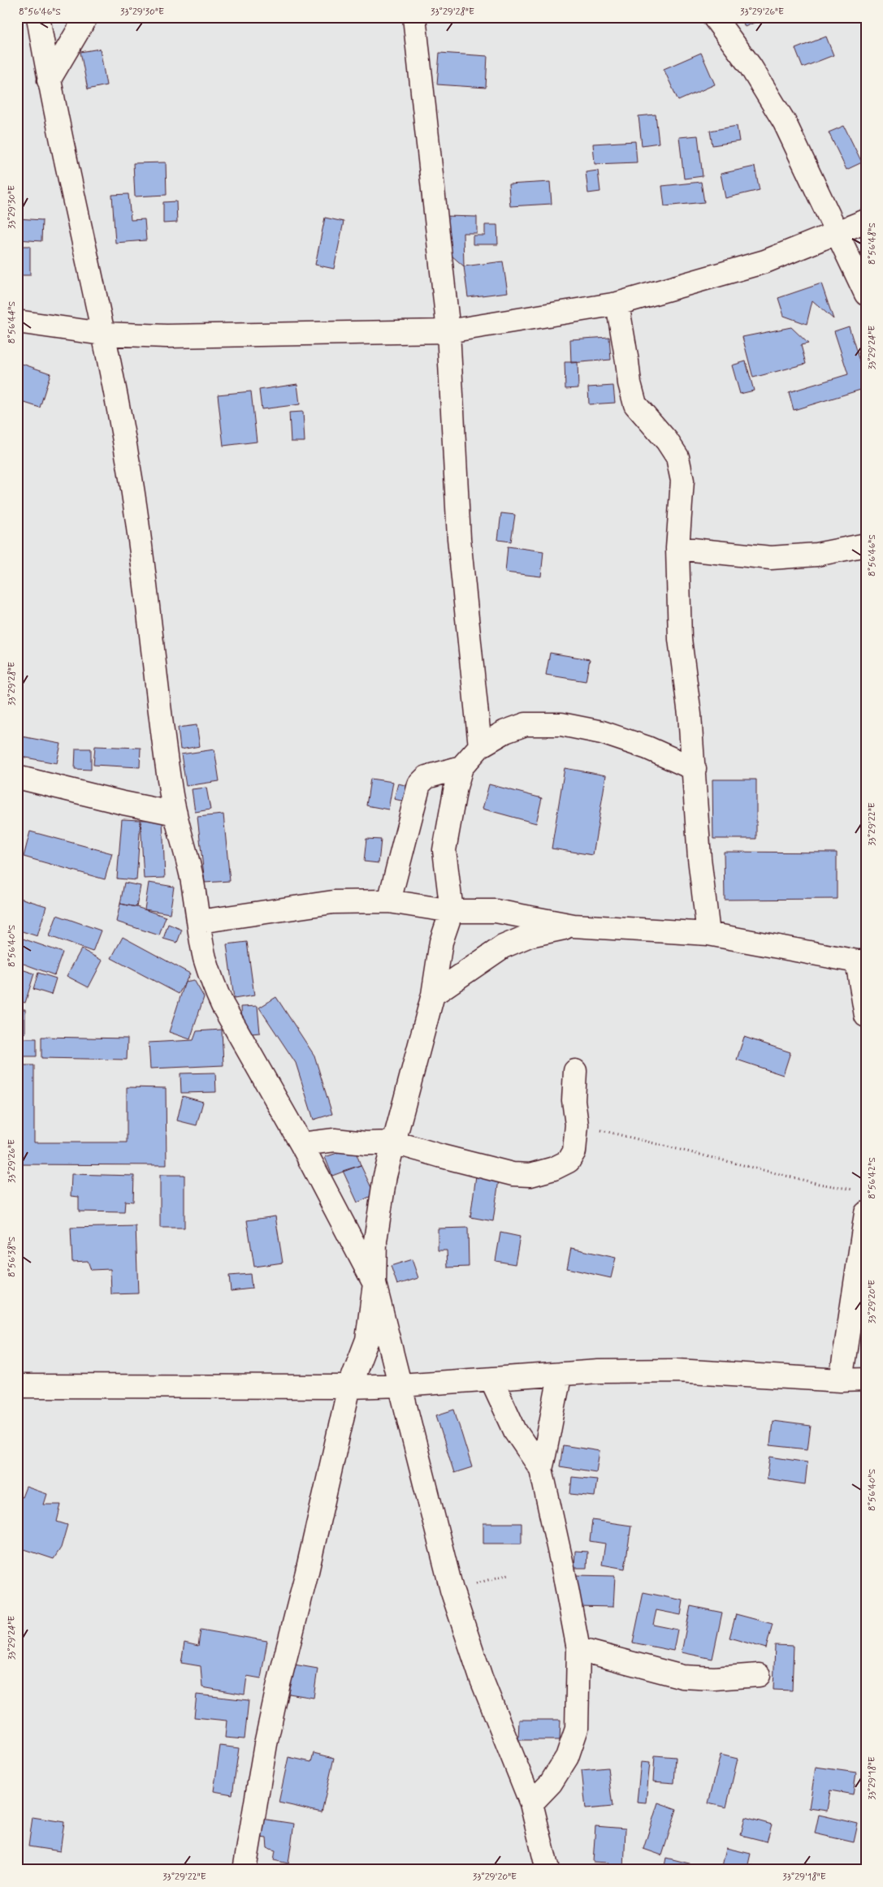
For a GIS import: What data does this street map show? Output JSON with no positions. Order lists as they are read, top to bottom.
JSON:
{
  "coordinates": [
    "8°56'46\"S",
    "33°29'30\"E",
    "33°29'28\"E",
    "33°29'26\"E",
    "8°56'48\"S",
    "8°56'44\"S",
    "33°29'24\"E",
    "33°29'22\"E",
    "8°56'40\"S",
    "8°56'42\"S",
    "8°56'38\"S",
    "33°29'20\"E",
    "33°29'18\"E"
  ]
}
